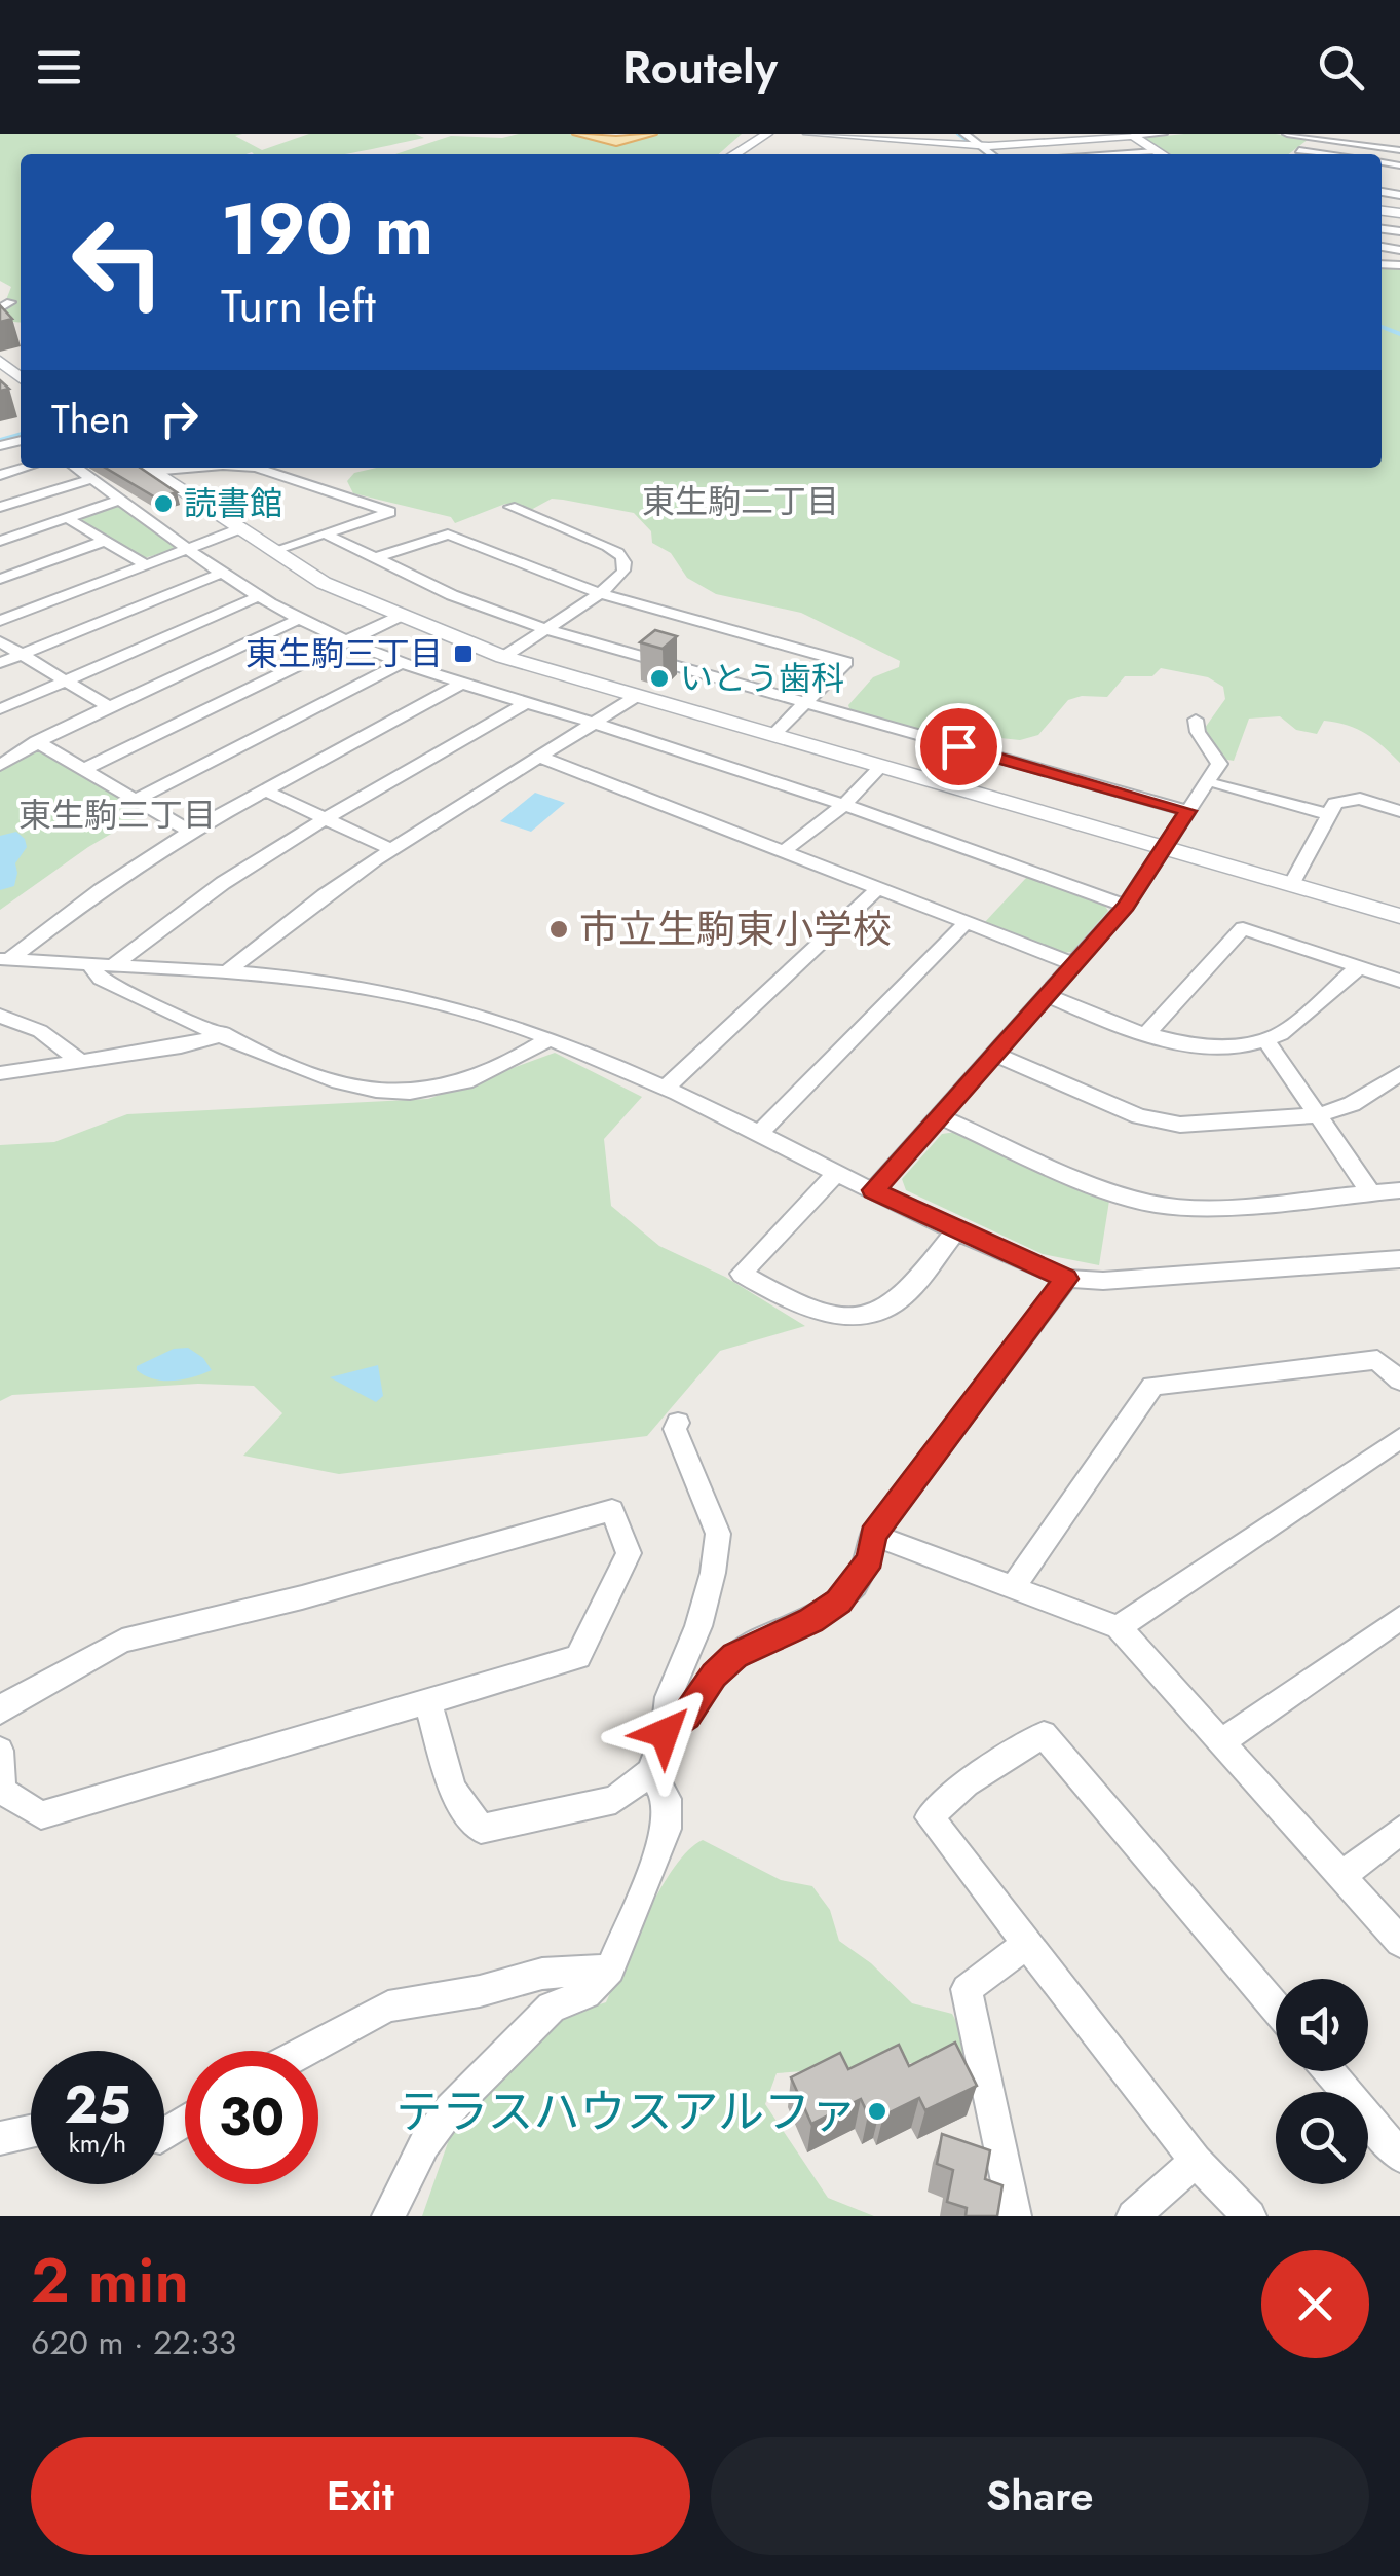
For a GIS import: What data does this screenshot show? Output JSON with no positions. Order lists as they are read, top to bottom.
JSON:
{
  "districts": ["東生駒二丁目", "東生駒三丁目"],
  "places": {
    "other": [
      "読書館",
      "いとう歯科",
      "市立生駒東小学校",
      "テラスハウスアルファ"
    ],
    "transit": ["東生駒三丁目"]
  },
  "page": {
    "header": "Routely",
    "turn": ["190 m", "Turn left"],
    "then": "Then",
    "speed": "25 km/h",
    "limit": "30",
    "heading": ["2 min", "620 m · 22:33"],
    "buttons": ["Exit", "Share"]
  }
}
